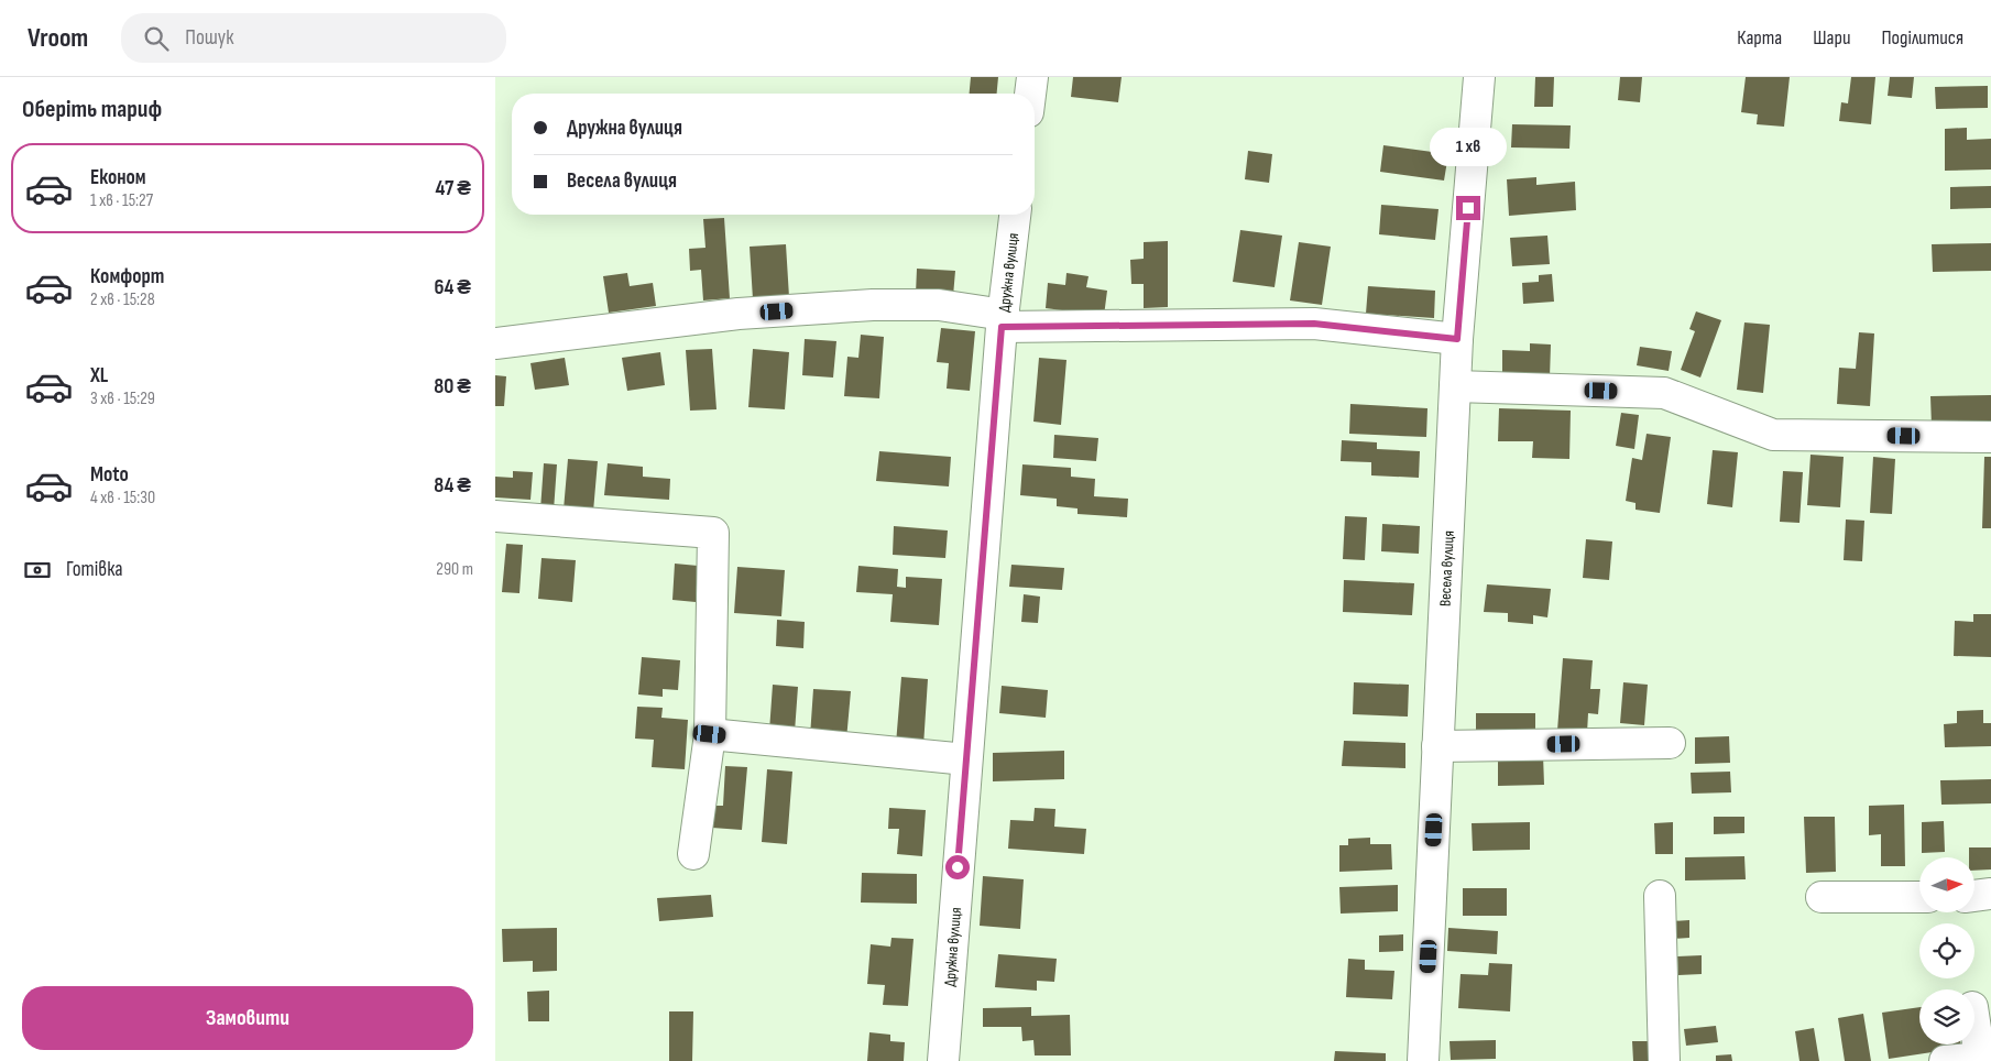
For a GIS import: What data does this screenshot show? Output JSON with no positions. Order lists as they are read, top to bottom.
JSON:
{
  "streets": {
    "street": ["Дружна вулиця", "Весела вулиця"]
  },
  "north": "right",
  "page": {
    "header": "Vroom",
    "search": "Пошук",
    "nav": ["Карта", "Шари", "Поділитися"],
    "heading": "Оберіть тариф",
    "banner": ["Дружна вулиця", "Весела вулиця"],
    "bubble": "1 хв",
    "list": [
      {
        "name": "Економ",
        "note": "1 хв · 15:27",
        "value": "47 ₴"
      },
      {
        "name": "Комфорт",
        "note": "2 хв · 15:28",
        "value": "64 ₴"
      },
      {
        "name": "XL",
        "note": "3 хв · 15:29",
        "value": "80 ₴"
      },
      {
        "name": "Moto",
        "note": "4 хв · 15:30",
        "value": "84 ₴"
      }
    ],
    "pay": ["Готівка", "290 m"],
    "buttons": "Замовити"
  }
}
